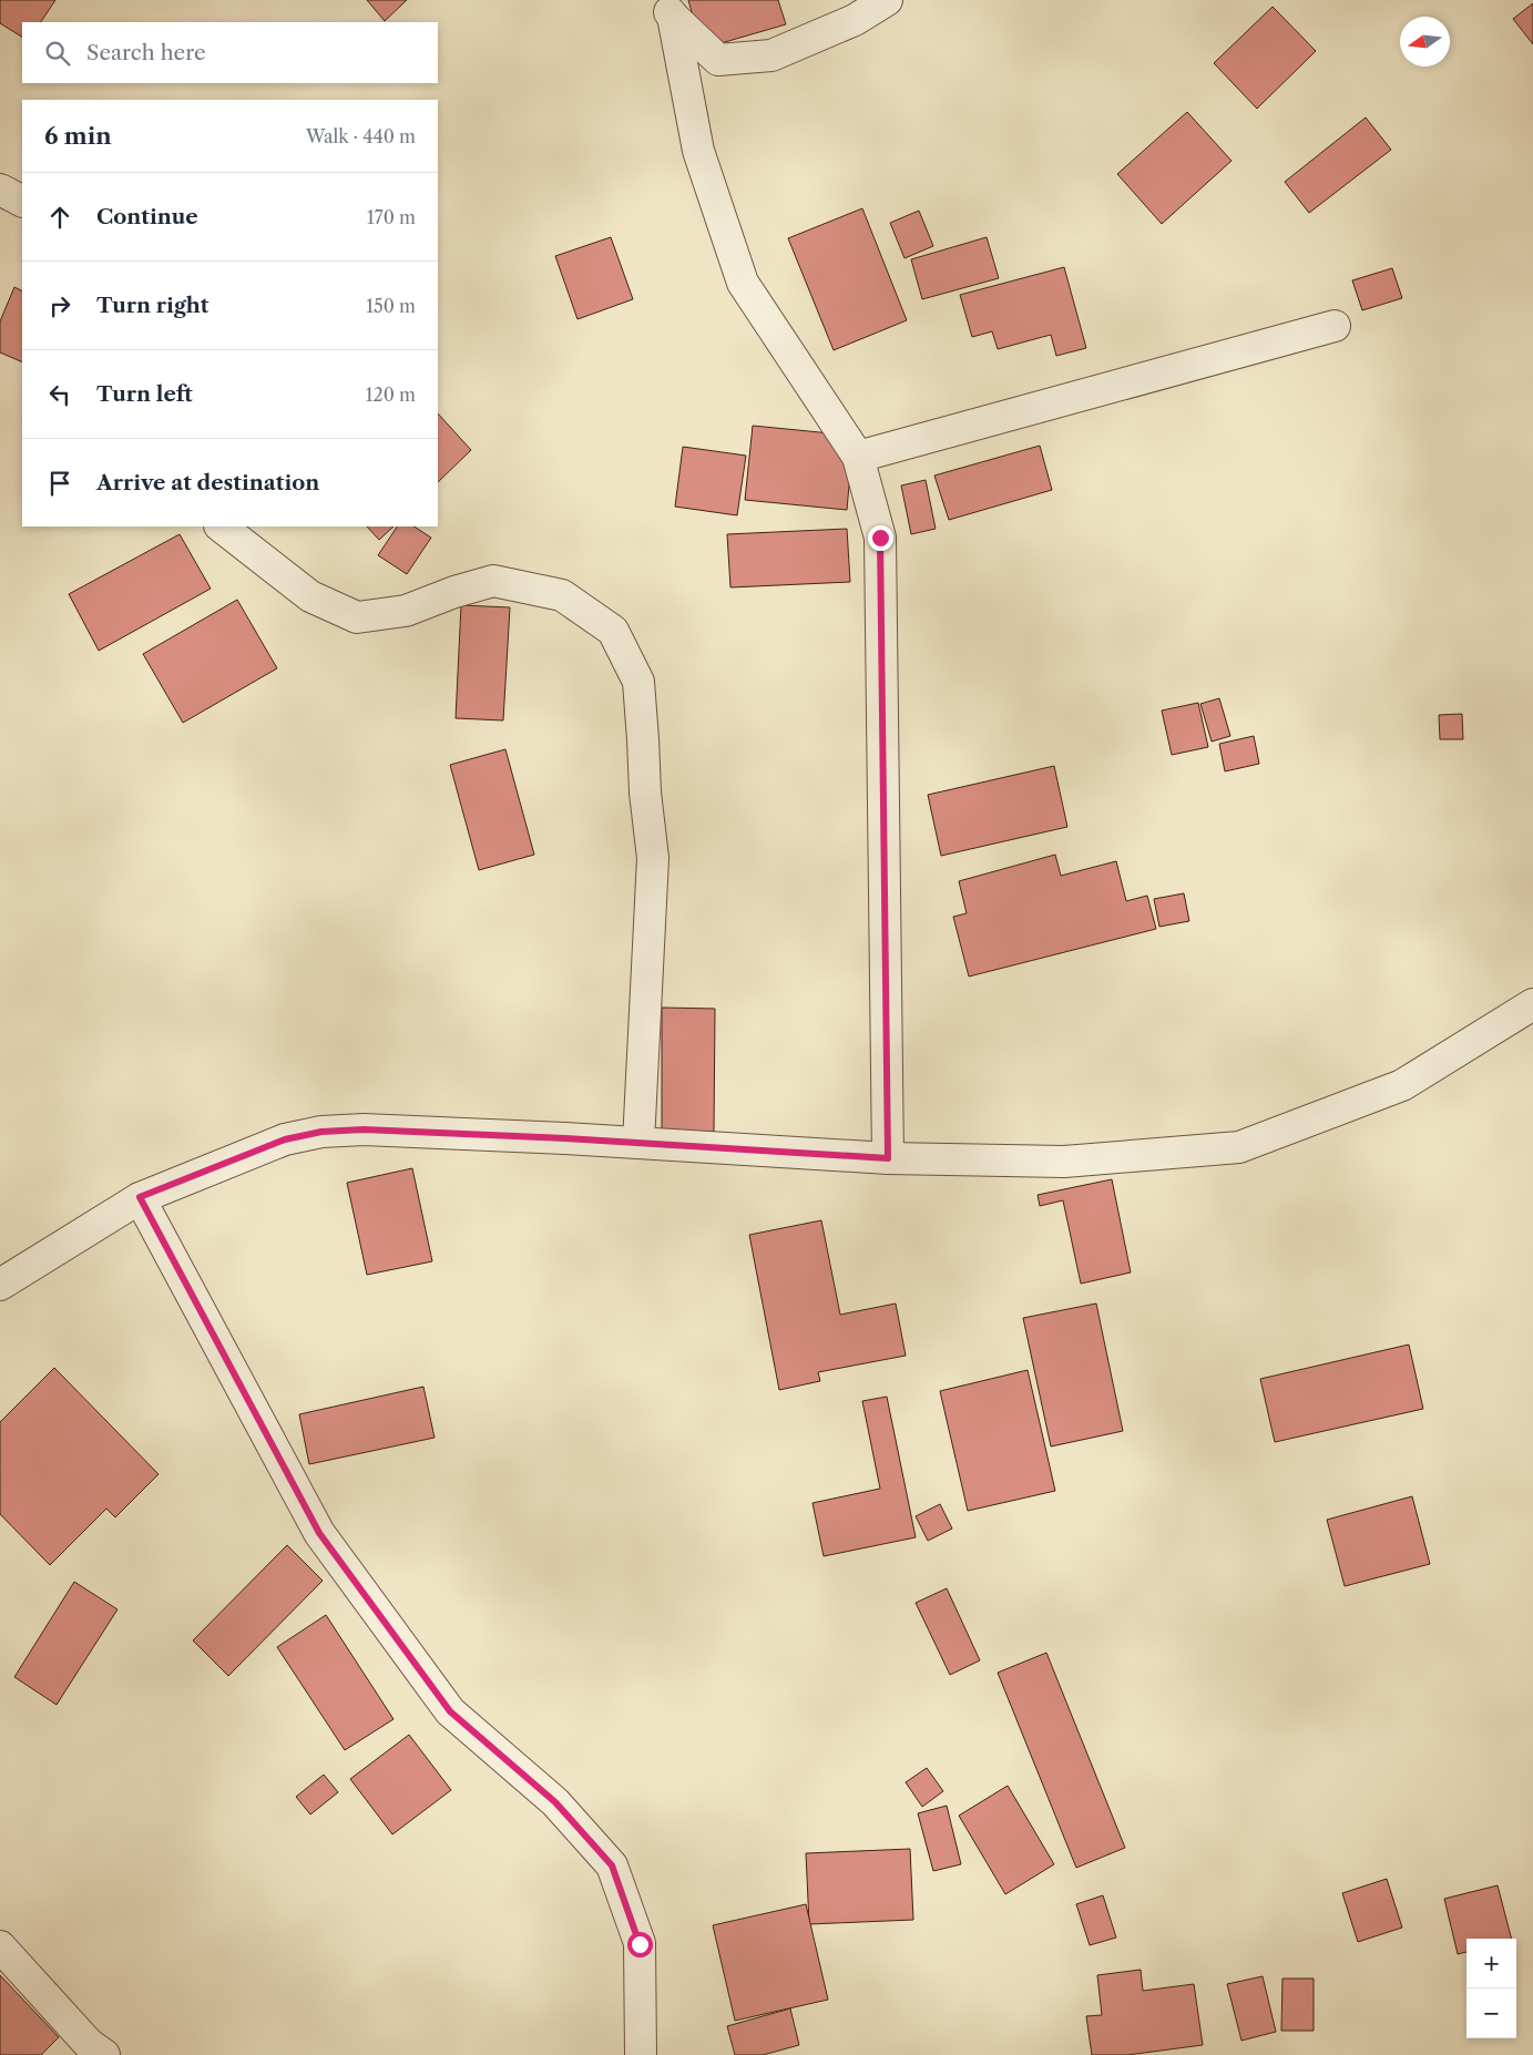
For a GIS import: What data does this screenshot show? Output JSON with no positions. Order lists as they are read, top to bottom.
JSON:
{
  "north": "left",
  "page": {
    "search": "Search here",
    "heading": ["6 min", "Walk · 440 m"],
    "list": [
      ["Continue", "170 m"],
      ["Turn right", "150 m"],
      ["Turn left", "120 m"],
      "Arrive at destination"
    ],
    "map_buttons": ["+", "−"]
  }
}
